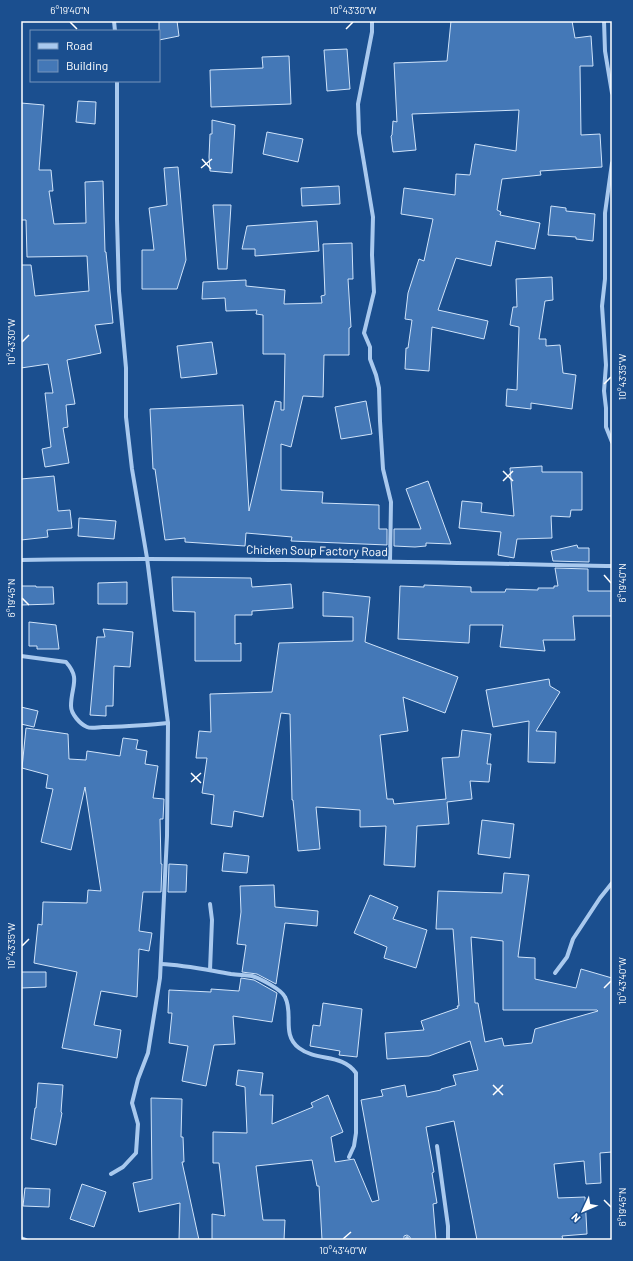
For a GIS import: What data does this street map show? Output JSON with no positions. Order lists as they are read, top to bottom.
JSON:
{
  "streets": {
    "street": ["Chicken Soup Factory Road"]
  },
  "legend": ["Road", "Building"],
  "north": "bottom left",
  "coordinates": [
    "6°19'40\"N",
    "10°43'30\"W",
    "10°43'35\"W",
    "6°19'45\"N",
    "10°43'40\"W"
  ]
}
